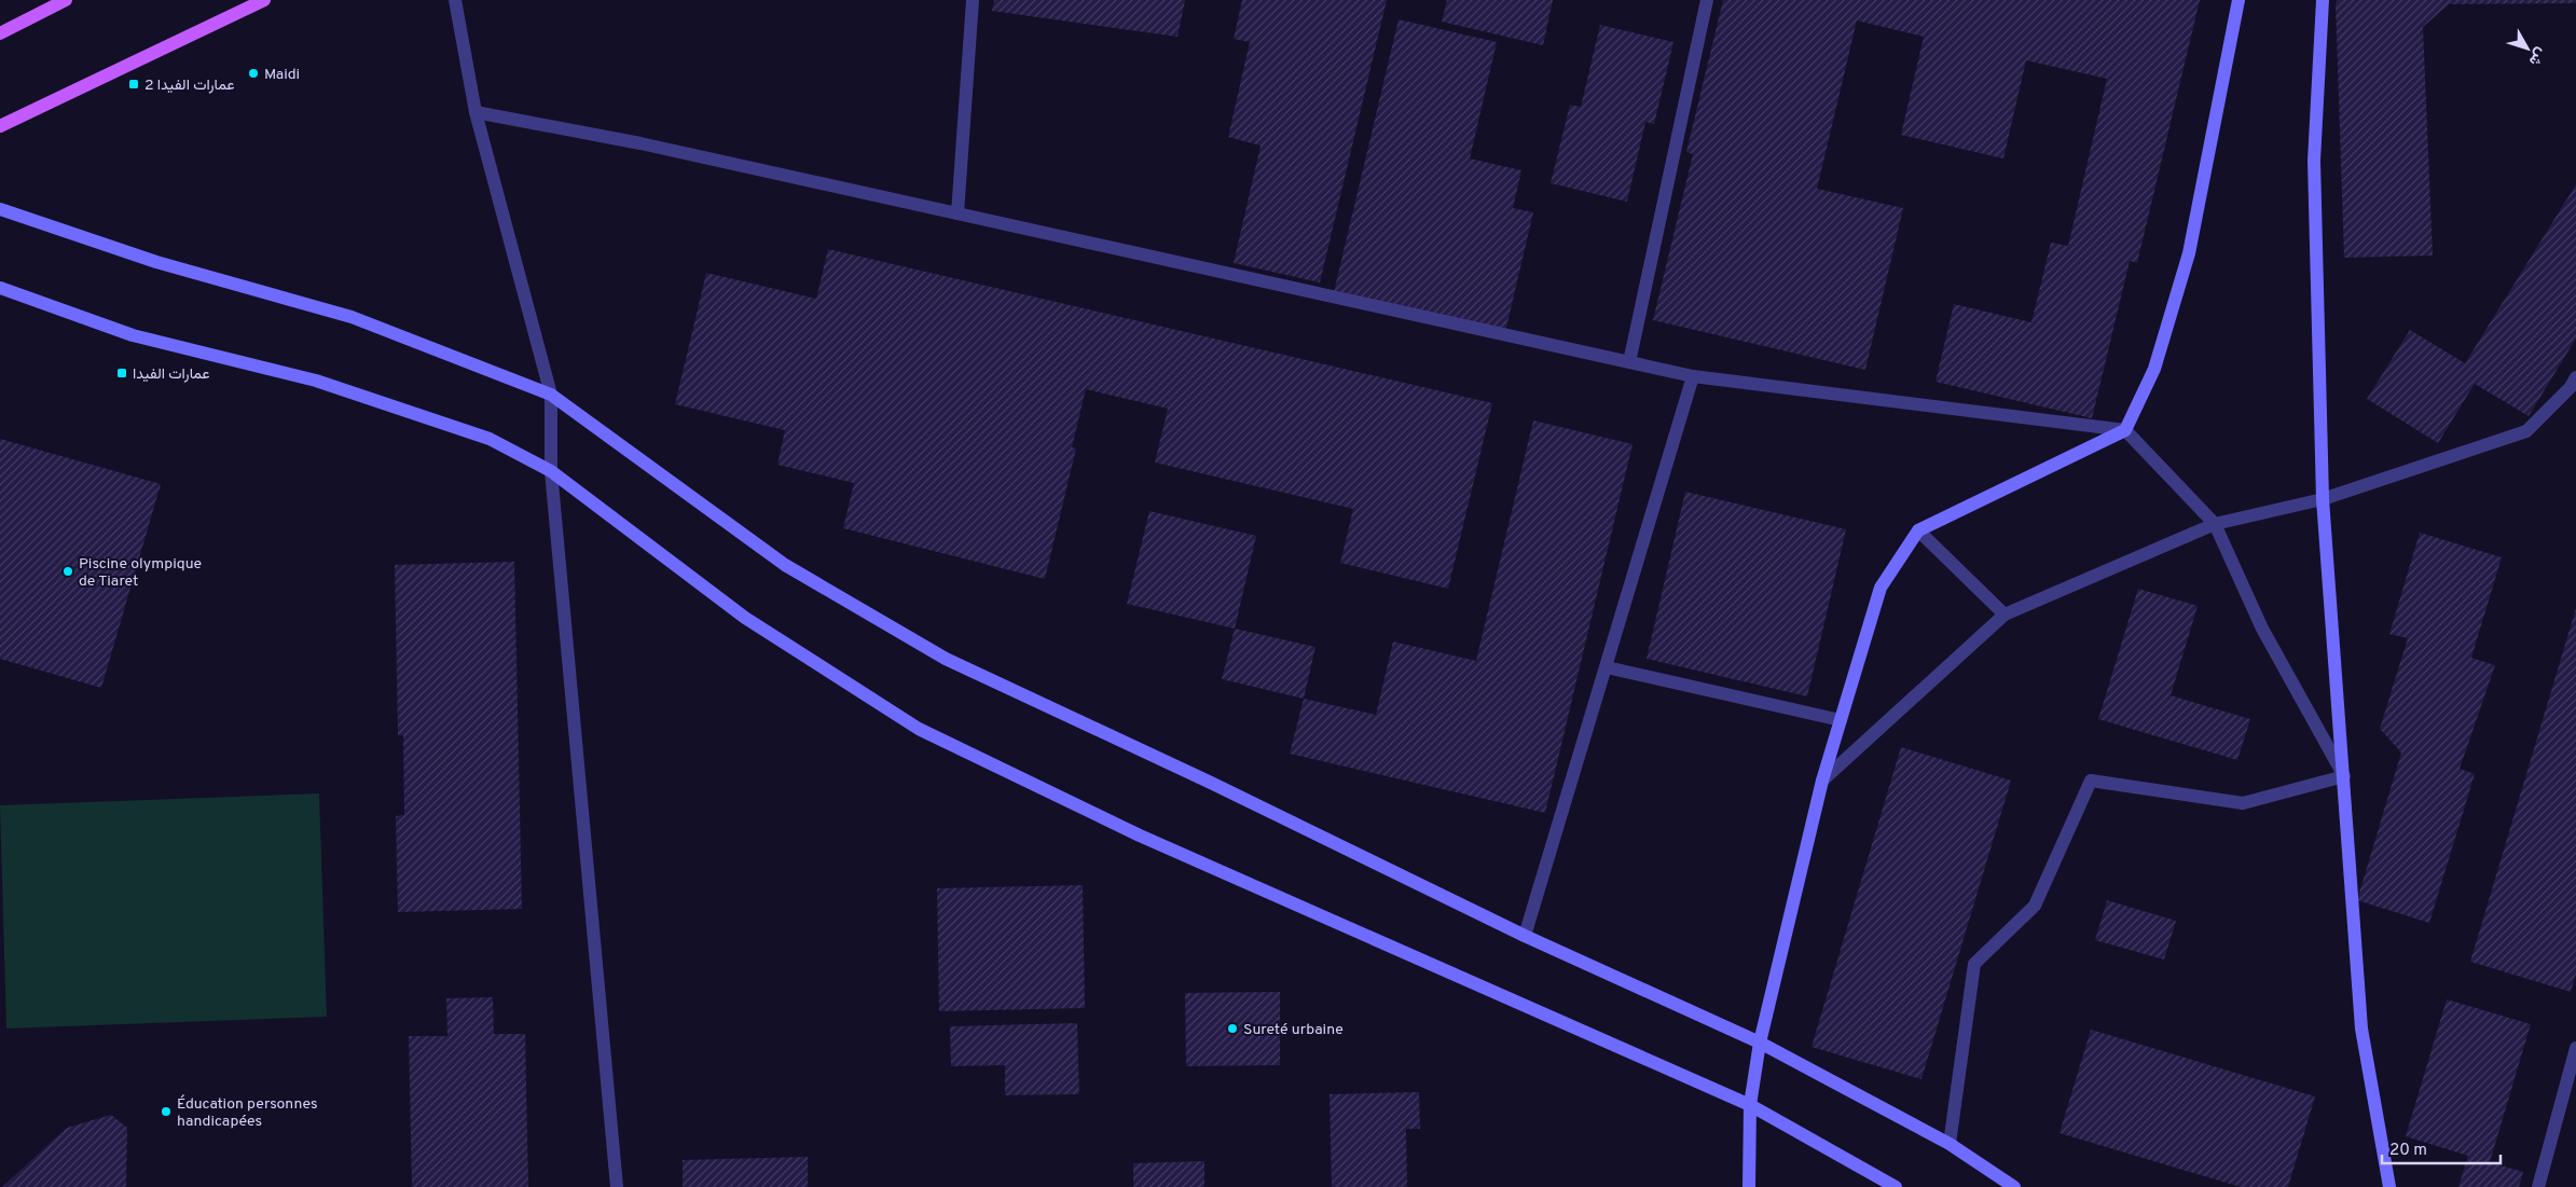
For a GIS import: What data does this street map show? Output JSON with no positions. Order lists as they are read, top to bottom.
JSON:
{
  "places": {
    "other": [
      "Maidi",
      "Piscine olympique de Tiaret",
      "Sureté urbaine",
      "Éducation personnes handicapées"
    ],
    "transit": ["عمارات الفيدا 2", "عمارات الفيدا"]
  },
  "scale_bar": "20 m",
  "north": "bottom right"
}
